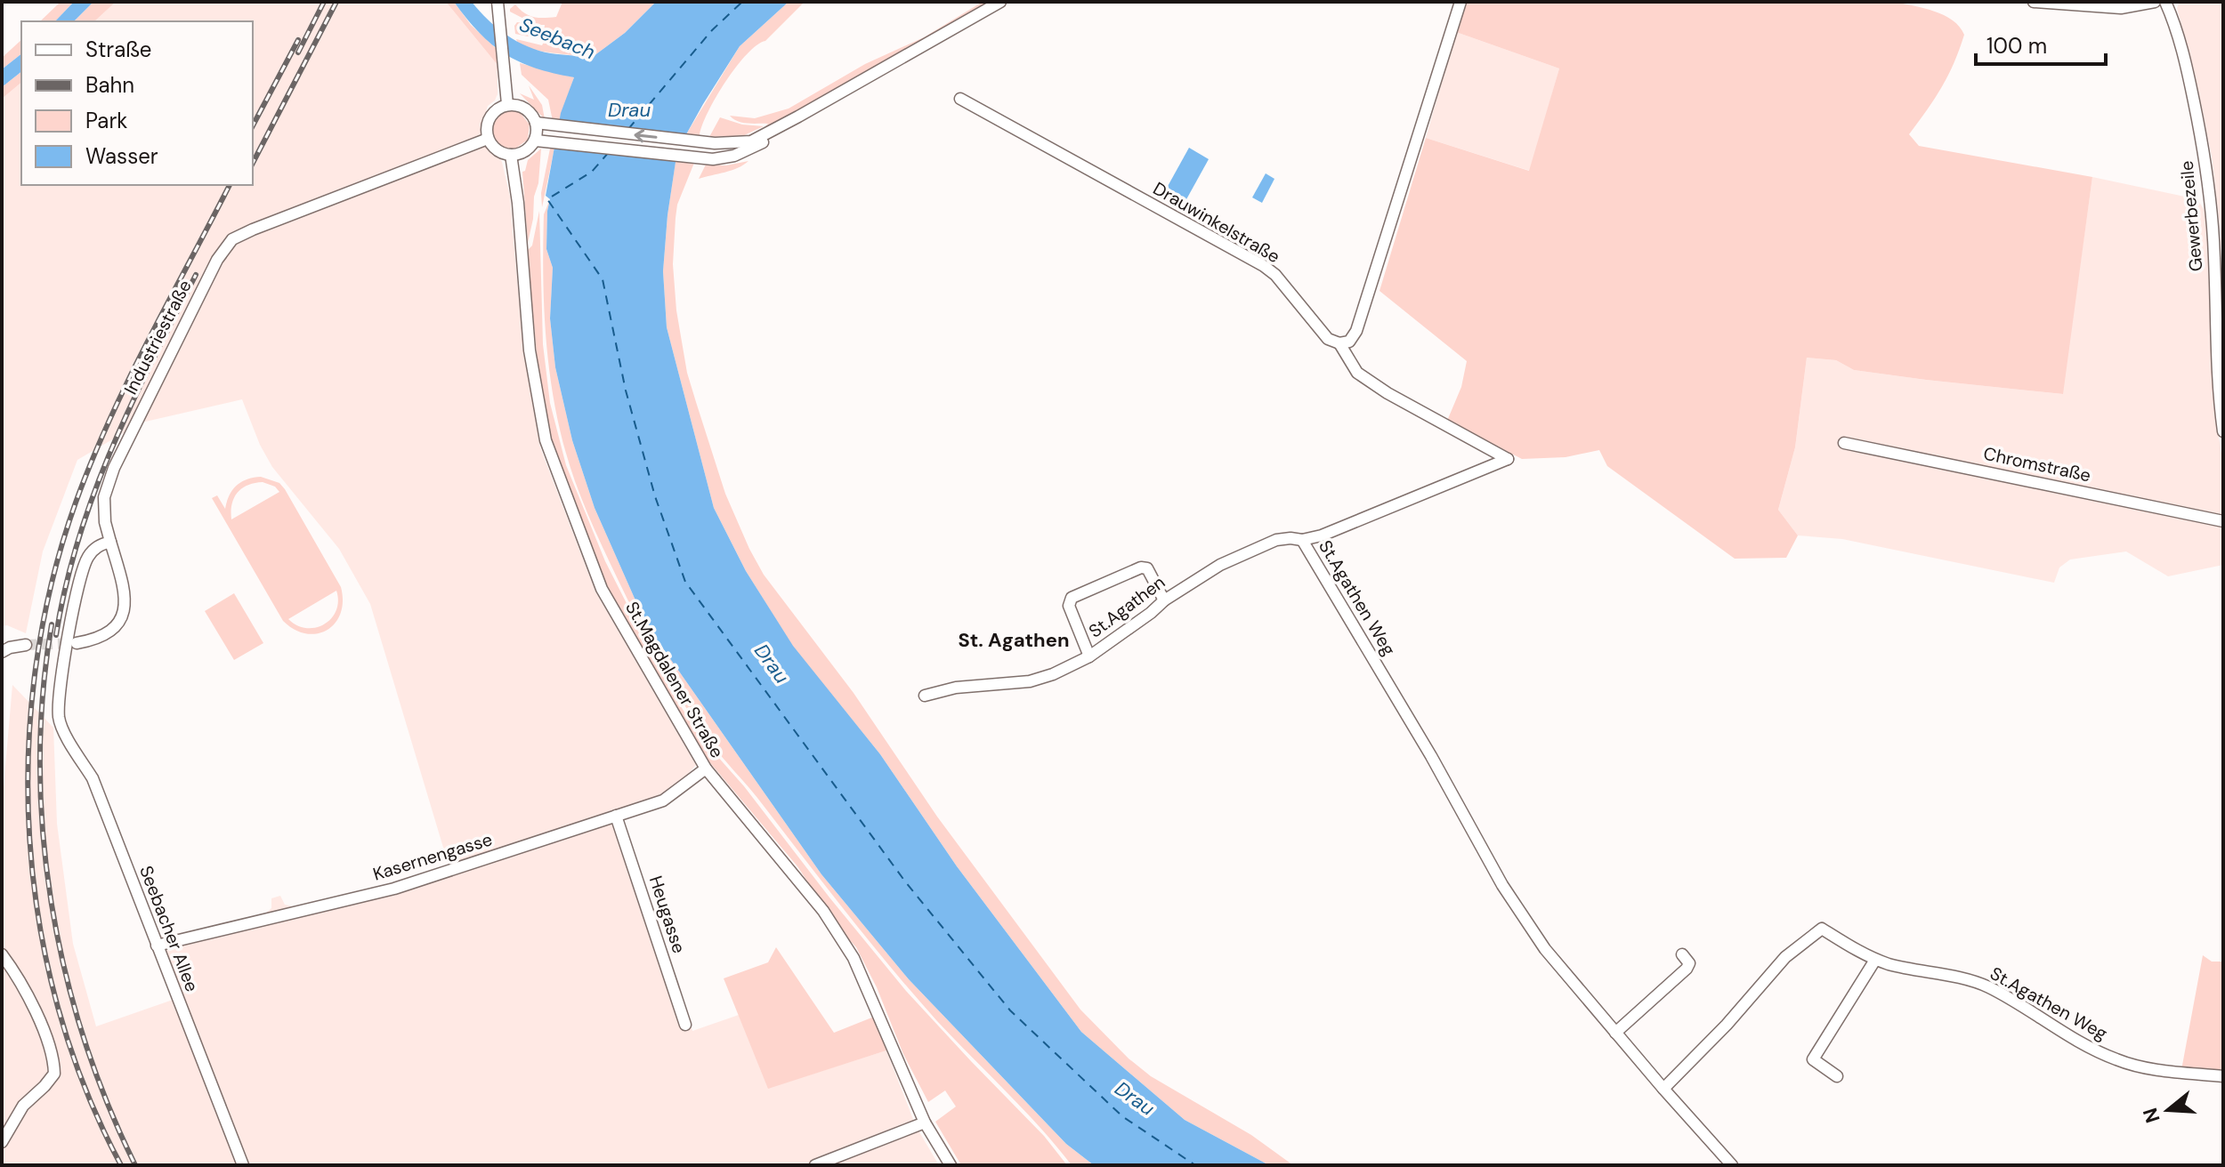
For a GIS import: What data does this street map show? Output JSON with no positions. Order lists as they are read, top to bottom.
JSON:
{
  "streets": {
    "street": [
      "Gewerbezeile",
      "Drauwinkelstraße",
      "Industriestraße",
      "Chromstraße",
      "St.Agathen Weg",
      "St.Agathen",
      "St.Magdalener Straße",
      "Kasernengasse",
      "Heugasse",
      "Seebacher Allee"
    ]
  },
  "crossings": [
    ["Drauwinkelstraße", "St.Agathen Weg"],
    ["Industriestraße", "St.Magdalener Straße"],
    ["Industriestraße", "Seebacher Allee"],
    ["St.Agathen Weg", "St.Agathen"],
    ["St.Magdalener Straße", "Kasernengasse"],
    ["Kasernengasse", "Heugasse"],
    ["Kasernengasse", "Seebacher Allee"]
  ],
  "districts": ["St. Agathen"],
  "water": ["Seebach", "Drau"],
  "legend": [
    "Straße",
    "Bahn",
    "Park",
    "Wasser"
  ],
  "scale_bar": "100 m",
  "north": "left"
}
